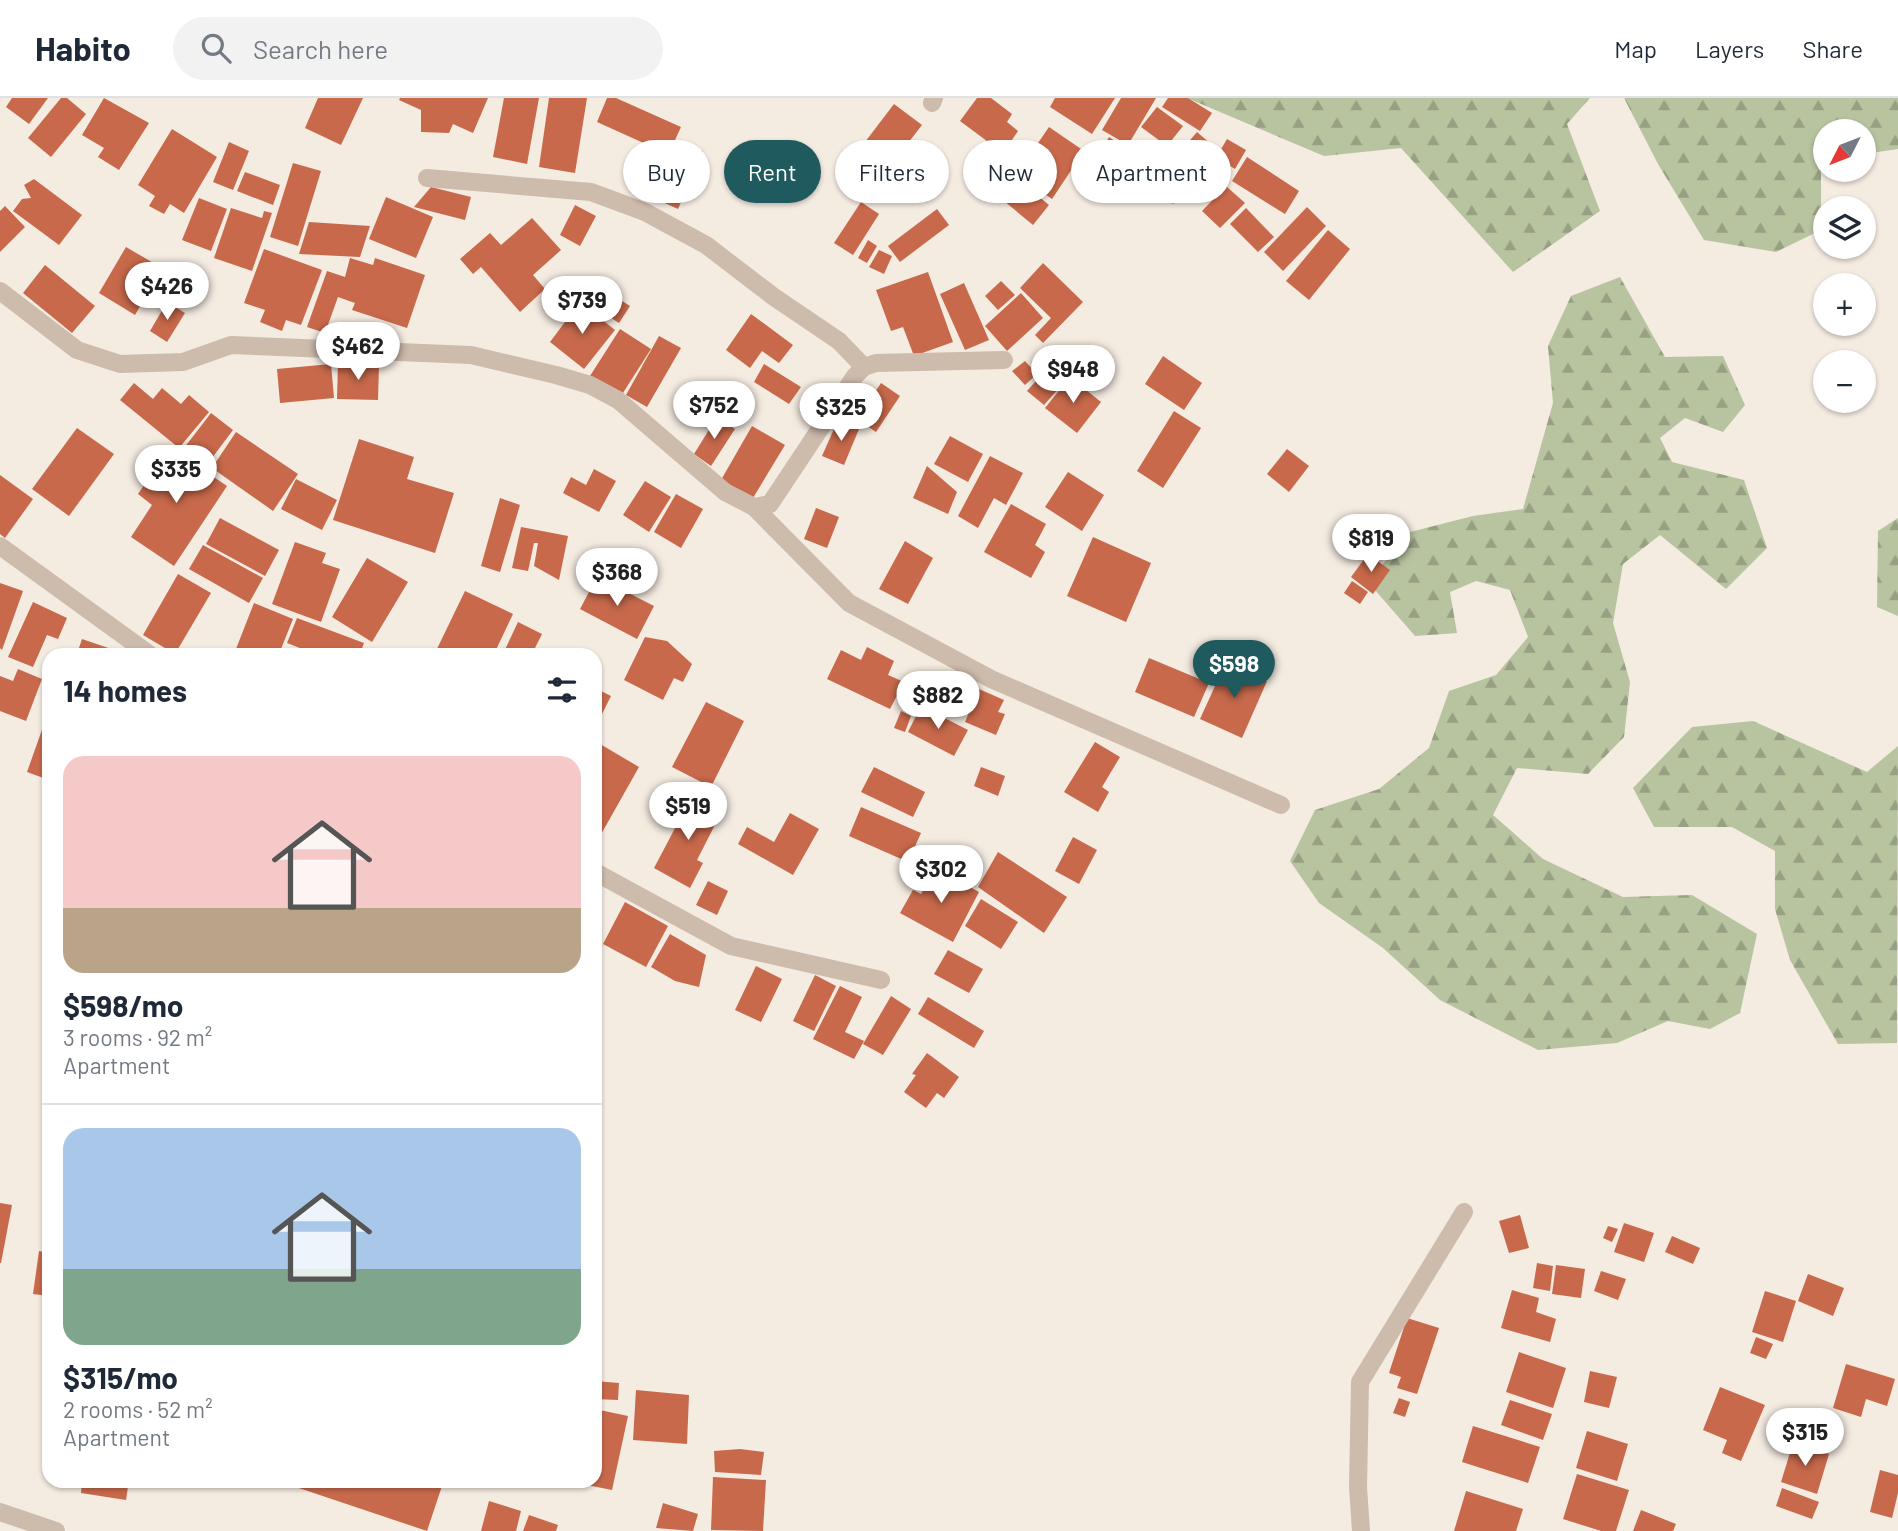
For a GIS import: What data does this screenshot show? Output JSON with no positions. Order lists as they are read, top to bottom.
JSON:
{
  "north": "bottom left",
  "page": {
    "header": "Habito",
    "search": "Search here",
    "nav": ["Map", "Layers", "Share"],
    "map_buttons": ["+", "−"],
    "chip": [
      "Buy",
      "Rent",
      "Filters",
      "New",
      "Apartment"
    ],
    "price": [
      "$426",
      "$739",
      "$462",
      "$948",
      "$752",
      "$325",
      "$335",
      "$819",
      "$368",
      "$598",
      "$882",
      "$519",
      "$302",
      "$315"
    ],
    "heading": "14 homes",
    "list": [
      {
        "name": "$598/mo",
        "note": "3 rooms · 92 m² · Apartment"
      },
      {
        "name": "$315/mo",
        "note": "2 rooms · 52 m² · Apartment"
      }
    ]
  }
}
